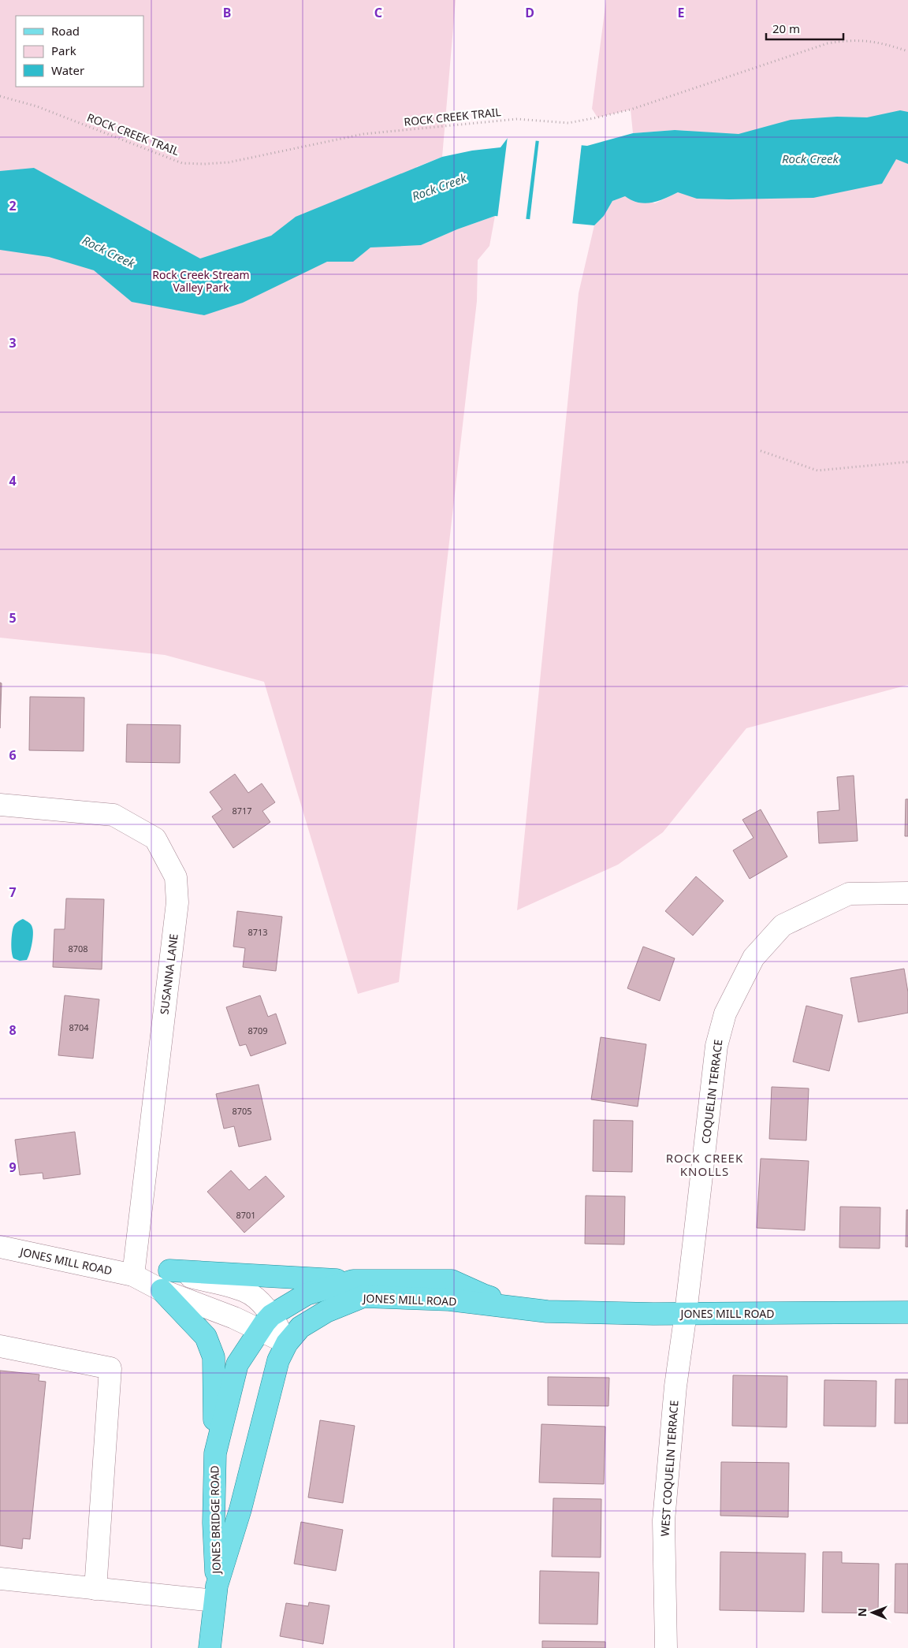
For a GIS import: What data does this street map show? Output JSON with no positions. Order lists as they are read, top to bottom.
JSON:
{
  "streets": {
    "main road": ["JONES MILL ROAD", "JONES BRIDGE ROAD"],
    "street": ["SUSANNA LANE", "COQUELIN TERRACE", "WEST COQUELIN TERRACE"],
    "path": ["ROCK CREEK TRAIL"]
  },
  "crossings": [
    ["SUSANNA LANE", "JONES MILL ROAD"],
    ["COQUELIN TERRACE", "JONES MILL ROAD"],
    ["COQUELIN TERRACE", "WEST COQUELIN TERRACE"],
    ["JONES MILL ROAD", "WEST COQUELIN TERRACE"],
    ["JONES MILL ROAD", "JONES BRIDGE ROAD"]
  ],
  "districts": ["ROCK CREEK KNOLLS"],
  "water": ["Rock Creek"],
  "parks": ["Rock Creek Stream Valley Park"],
  "house_numbers": [
    "8717",
    "8713",
    "8708",
    "8704",
    "8709",
    "8705",
    "8701"
  ],
  "legend": ["Road", "Park", "Water"],
  "scale_bar": "20 m",
  "north": "left",
  "grid": {
    "columns": [
      "B",
      "C",
      "D",
      "E"
    ],
    "rows": [
      "2",
      "3",
      "4",
      "5",
      "6",
      "7",
      "8",
      "9"
    ]
  }
}
